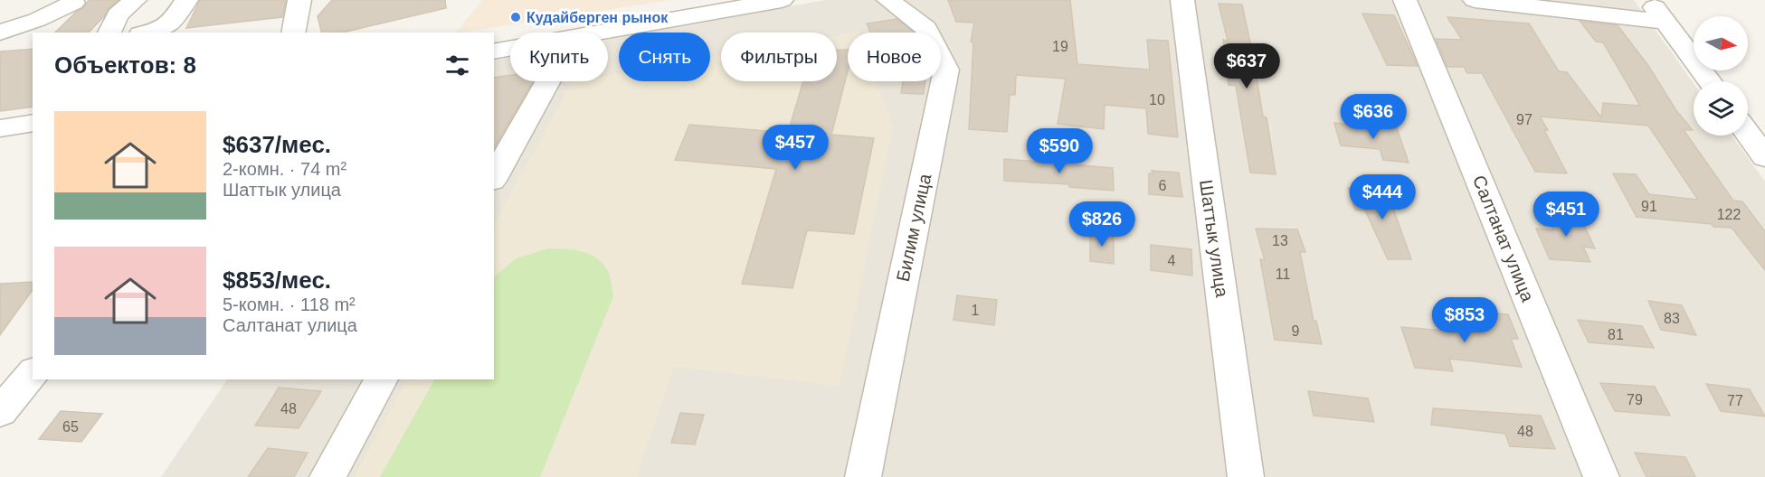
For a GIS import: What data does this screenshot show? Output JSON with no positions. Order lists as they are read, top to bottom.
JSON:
{
  "streets": {
    "street": ["Билим улица", "Шаттык улица", "Салтанат улица"]
  },
  "places": ["Кудайберген рынок"],
  "house_numbers": [
    "19",
    "10",
    "97",
    "6",
    "91",
    "122",
    "13",
    "4",
    "11",
    "1",
    "83",
    "9",
    "81",
    "79",
    "77",
    "48",
    "65",
    "48"
  ],
  "north": "right",
  "page": {
    "chip": [
      "Купить",
      "Снять",
      "Фильтры",
      "Новое"
    ],
    "heading": "Объектов: 8",
    "price": [
      "$637",
      "$636",
      "$457",
      "$590",
      "$444",
      "$451",
      "$826",
      "$853"
    ],
    "list": [
      {
        "name": "$637/мес.",
        "note": "2-комн. · 74 m² · Шаттык улица"
      },
      {
        "name": "$853/мес.",
        "note": "5-комн. · 118 m² · Салтанат улица"
      }
    ]
  }
}
